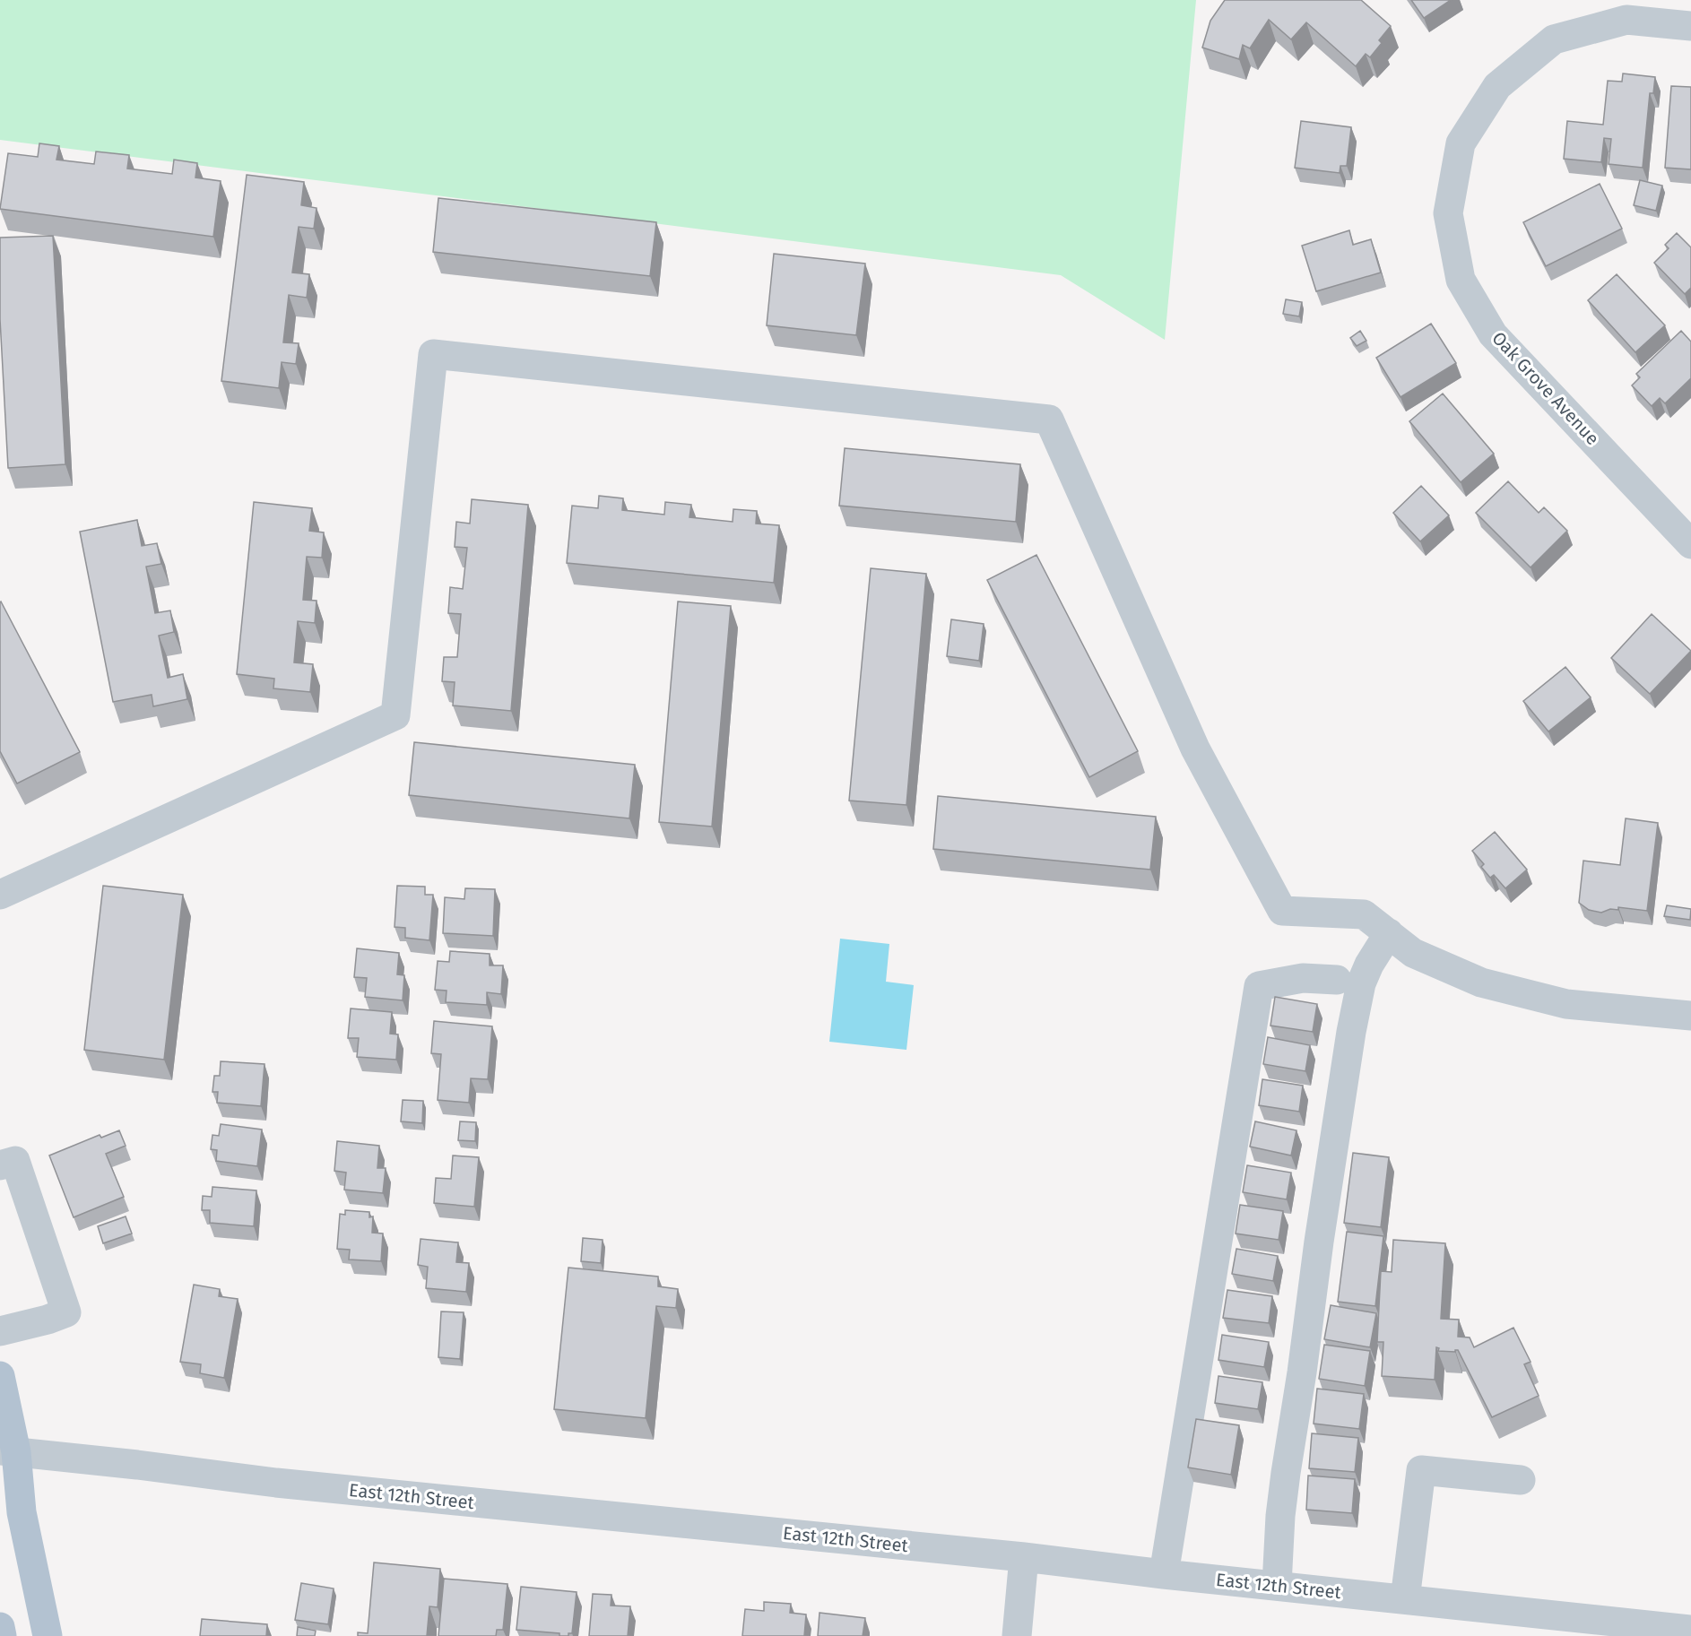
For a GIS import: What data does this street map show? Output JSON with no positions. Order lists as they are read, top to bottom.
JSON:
{
  "streets": {
    "street": ["Oak Grove Avenue", "East 12th Street"]
  }
}
